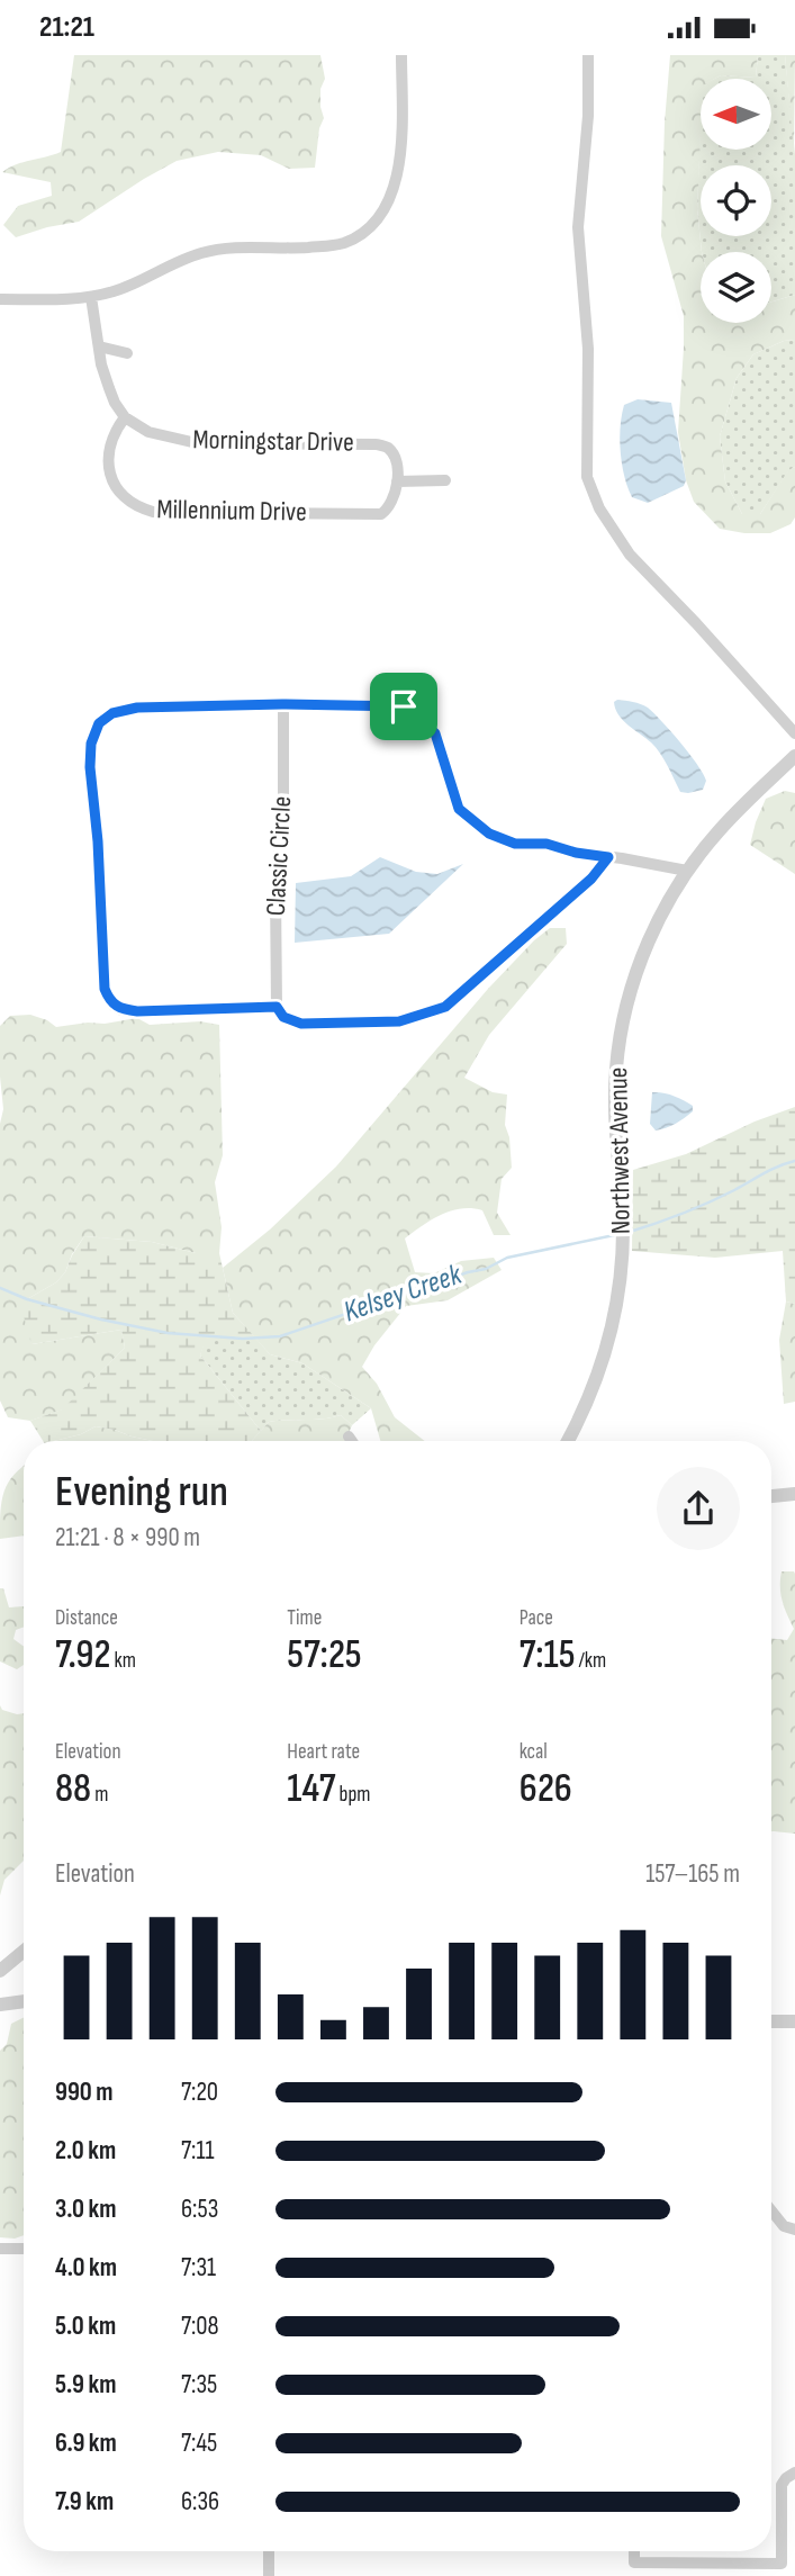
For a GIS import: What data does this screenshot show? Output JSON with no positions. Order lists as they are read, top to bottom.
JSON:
{
  "streets": {
    "street": [
      "Morningstar Drive",
      "Millennium Drive",
      "Classic Circle",
      "Northwest Avenue"
    ]
  },
  "crossings": [
    ["Morningstar Drive", "Millennium Drive"]
  ],
  "water": ["Kelsey Creek"],
  "north": "left",
  "page": {
    "status": "21:21",
    "heading": ["Evening run", "21:21 · 8 × 990 m"],
    "stats": [
      ["Distance", "7.92 km"],
      ["Time", "57:25"],
      ["Pace", "7:15 /km"],
      ["Elevation", "88 m"],
      ["Heart rate", "147 bpm"],
      ["kcal", "626"]
    ],
    "chart": ["Elevation", "157–165 m"],
    "list": [
      {
        "name": "990 m",
        "note": "7:20"
      },
      {
        "name": "2.0 km",
        "note": "7:11"
      },
      {
        "name": "3.0 km",
        "note": "6:53"
      },
      {
        "name": "4.0 km",
        "note": "7:31"
      },
      {
        "name": "5.0 km",
        "note": "7:08"
      },
      {
        "name": "5.9 km",
        "note": "7:35"
      },
      {
        "name": "6.9 km",
        "note": "7:45"
      },
      {
        "name": "7.9 km",
        "note": "6:36"
      }
    ]
  }
}
